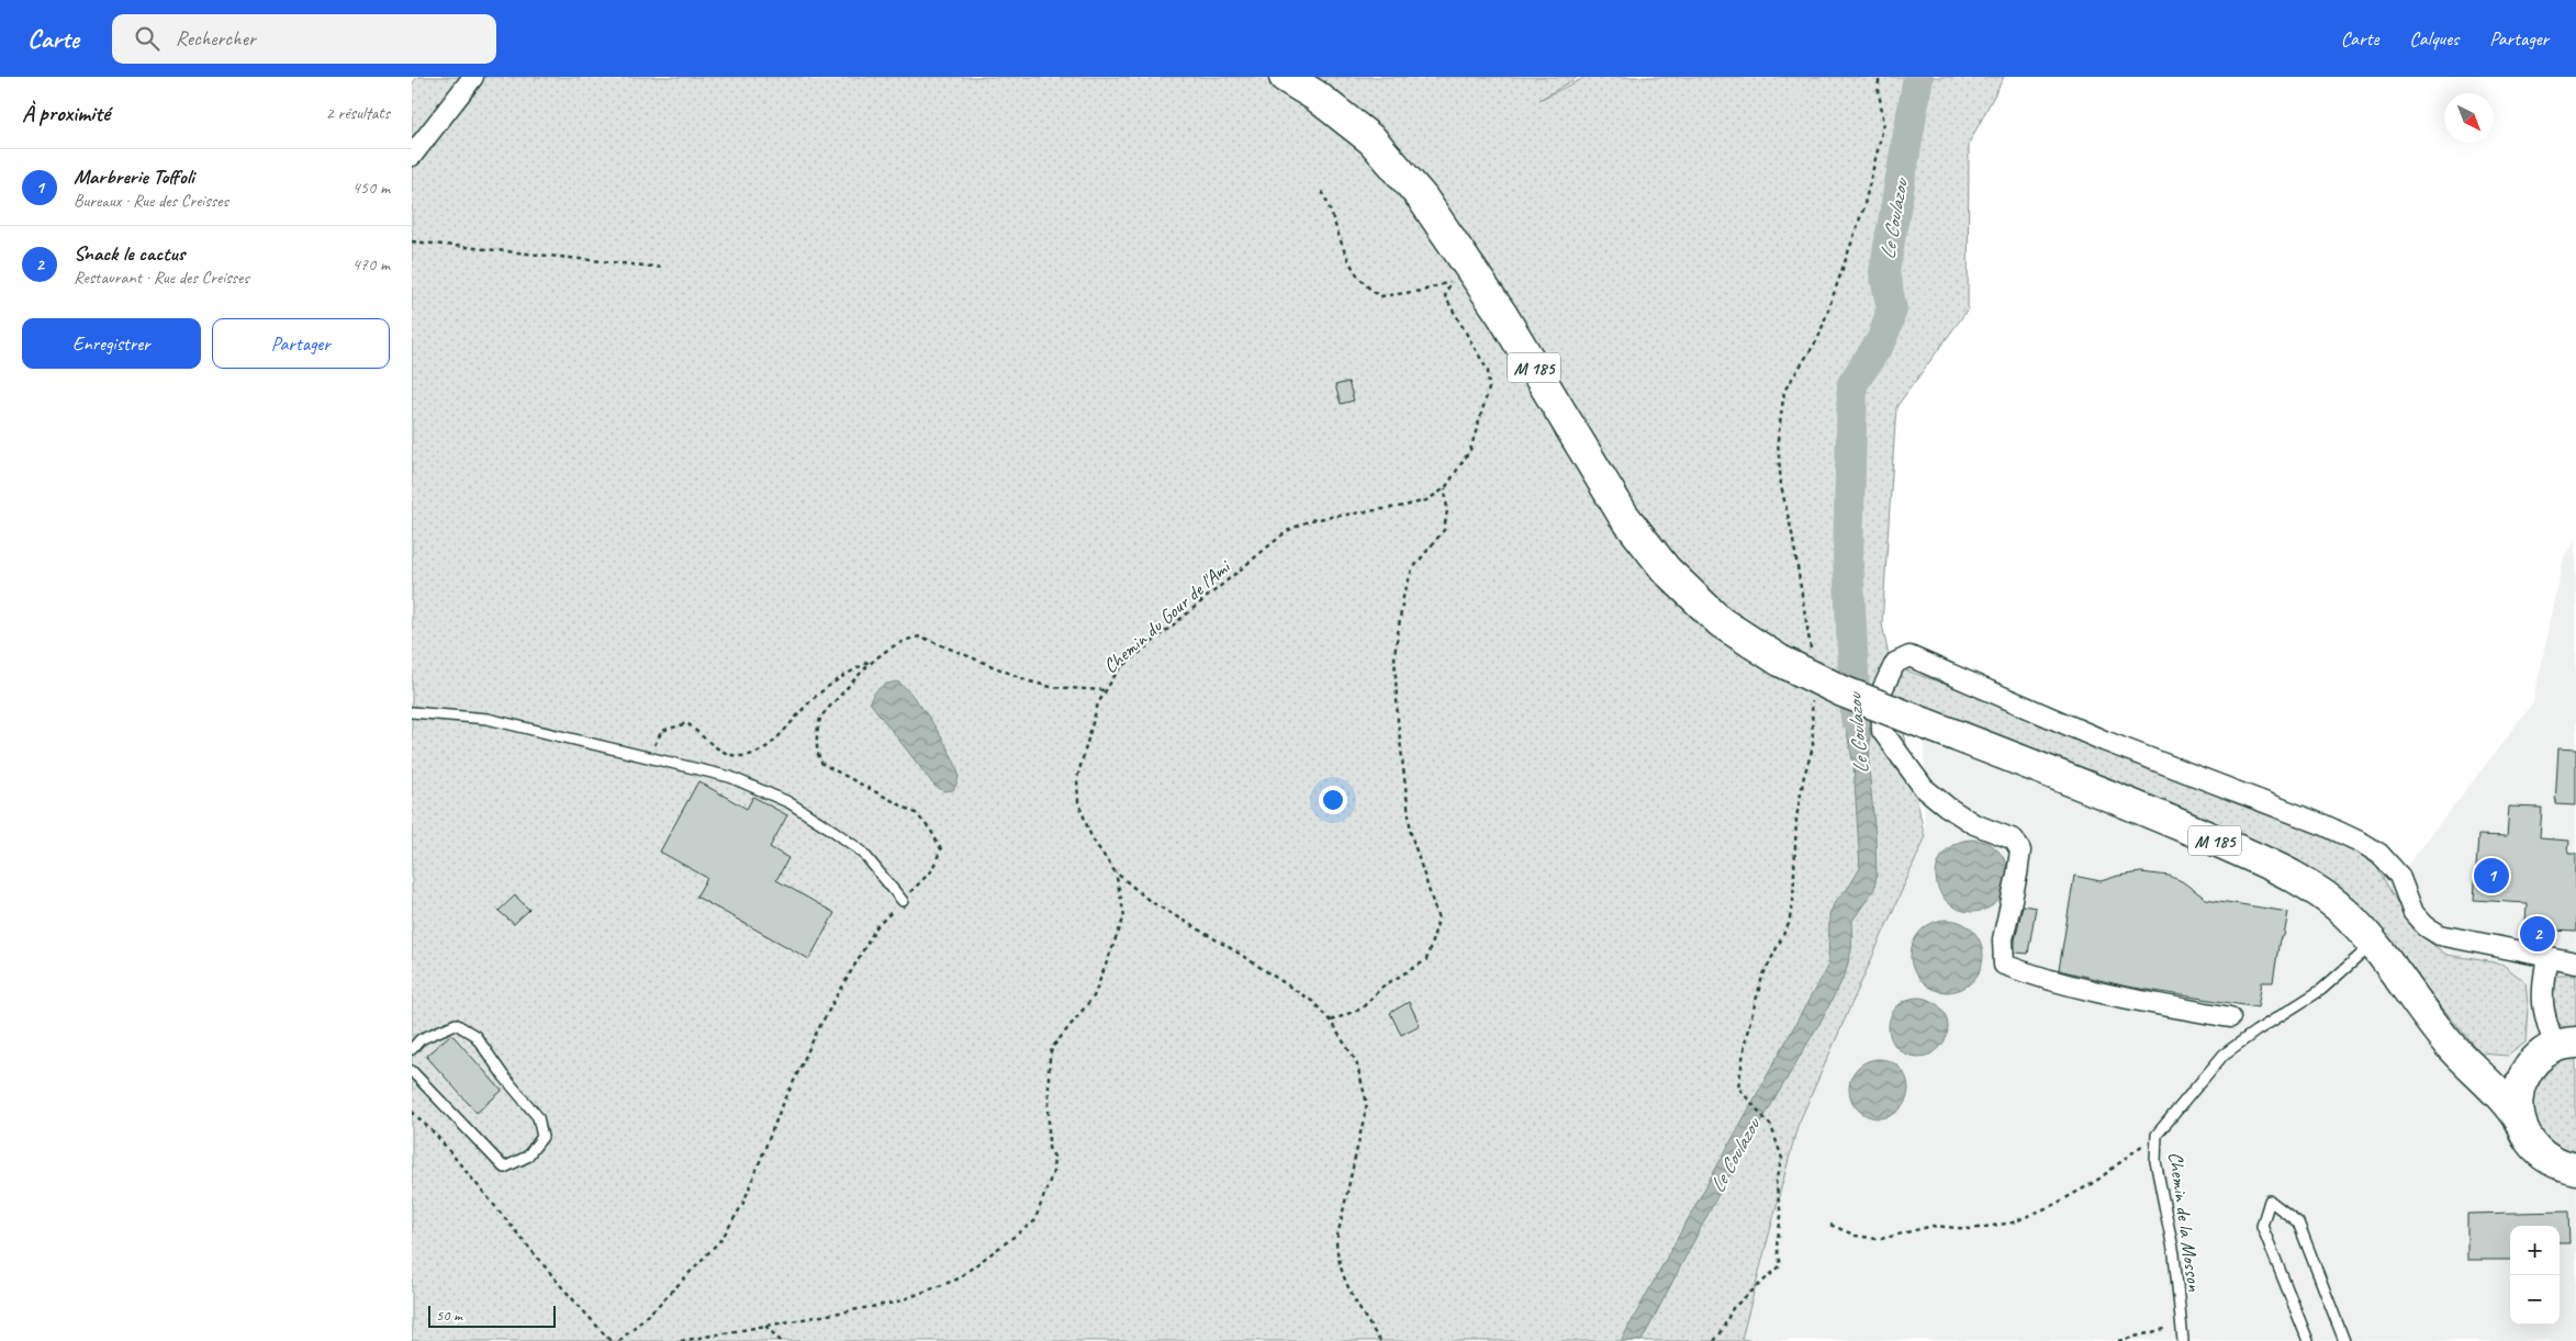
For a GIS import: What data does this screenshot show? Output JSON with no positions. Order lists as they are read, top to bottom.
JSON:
{
  "streets": {
    "main road": ["M 185"],
    "lane": ["Chemin de la Mosson"],
    "path": ["Chemin du Gour de l'Ami"]
  },
  "crossings": [
    ["M 185", "Chemin du Gour de l'Ami"],
    ["M 185", "Chemin de la Mosson"]
  ],
  "water": ["Le Coulazou"],
  "scale_bar": "50 m",
  "north": "bottom right",
  "page": {
    "header": "Carte",
    "search": "Rechercher",
    "nav": ["Carte", "Calques", "Partager"],
    "heading": ["À proximité", "2 résultats"],
    "list": [
      {
        "mark": "1",
        "name": "Marbrerie Toffoli",
        "note": "Bureaux · Rue des Creisses",
        "value": "450 m"
      },
      {
        "mark": "2",
        "name": "Snack le cactus",
        "note": "Restaurant · Rue des Creisses",
        "value": "470 m"
      }
    ],
    "buttons": ["Enregistrer", "Partager"],
    "pins": ["1", "2"],
    "map_buttons": ["+", "−"],
    "scale": "50 m"
  }
}
